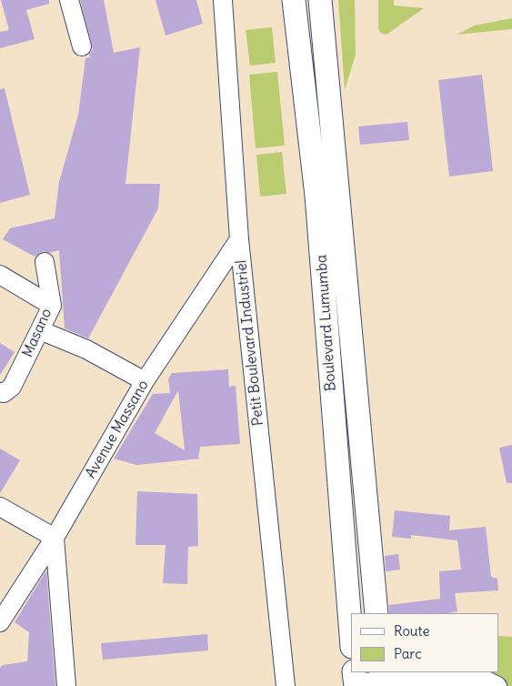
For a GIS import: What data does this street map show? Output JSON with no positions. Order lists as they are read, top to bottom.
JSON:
{
  "streets": {
    "main road": ["Boulevard Lumumba"],
    "street": ["Masano", "Petit Boulevard Industriel", "Avenue Massano"]
  },
  "crossings": [
    ["Petit Boulevard Industriel", "Avenue Massano"]
  ],
  "legend": ["Route", "Parc"]
}
